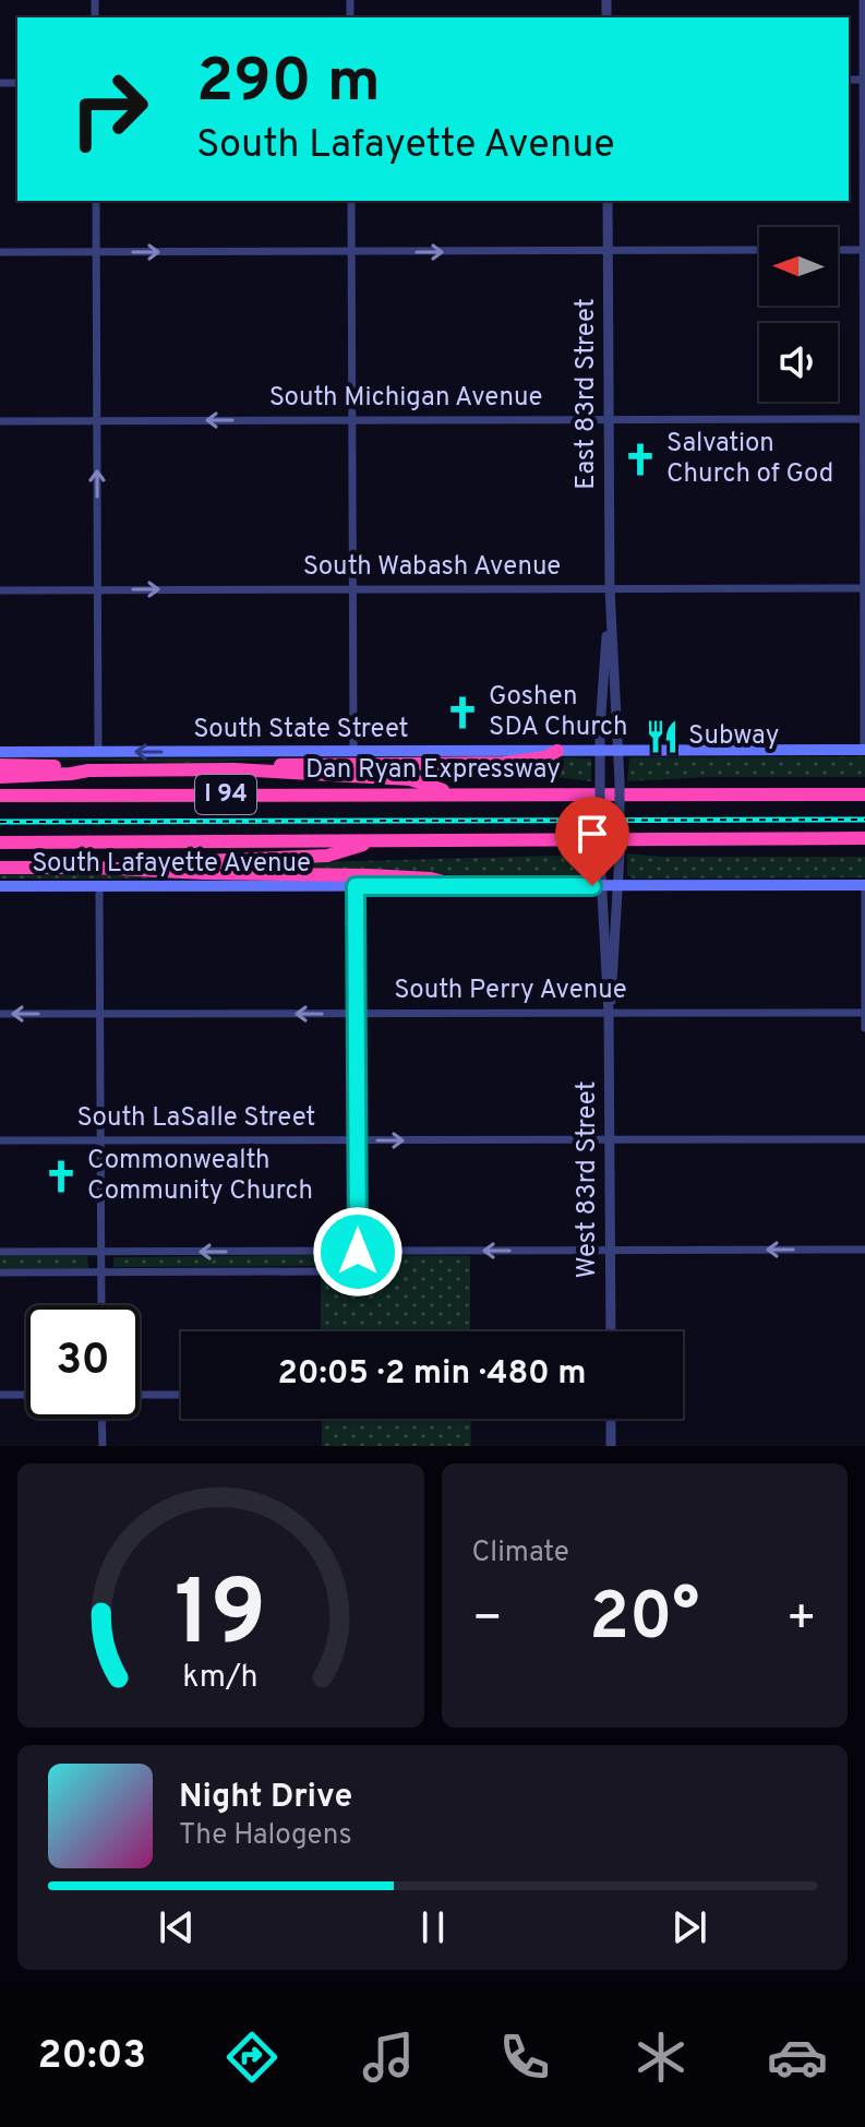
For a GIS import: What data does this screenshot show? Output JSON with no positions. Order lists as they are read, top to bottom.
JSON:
{
  "streets": {
    "highway": ["Dan Ryan Expressway", "I 94"],
    "main road": ["South State Street", "South Lafayette Avenue"],
    "street": [
      "East 83rd Street",
      "South Michigan Avenue",
      "South Wabash Avenue",
      "South Perry Avenue",
      "South LaSalle Street",
      "West 83rd Street"
    ]
  },
  "crossings": [
    ["East 83rd Street", "South Michigan Avenue"],
    ["East 83rd Street", "South Wabash Avenue"],
    ["East 83rd Street", "South State Street"],
    ["East 83rd Street", "West 83rd Street"],
    ["South State Street", "West 83rd Street"],
    ["South Lafayette Avenue", "West 83rd Street"],
    ["South Perry Avenue", "West 83rd Street"],
    ["South LaSalle Street", "West 83rd Street"]
  ],
  "one_way": ["South Perry Avenue"],
  "places": {
    "church": ["Salvation Church of God", "Goshen SDA Church", "Commonwealth Community Church"],
    "restaurant": ["Subway"]
  },
  "north": "left",
  "page": {
    "turn": ["290 m", "South Lafayette Avenue"],
    "limit": "30",
    "trip": "20:05 · 2 min · 480 m",
    "tile": "Climate",
    "heat": ["−", "20°", "+"],
    "song": ["Night Drive", "The Halogens"],
    "tabs": "20:03",
    "gauge": ["19", "km/h"]
  }
}
